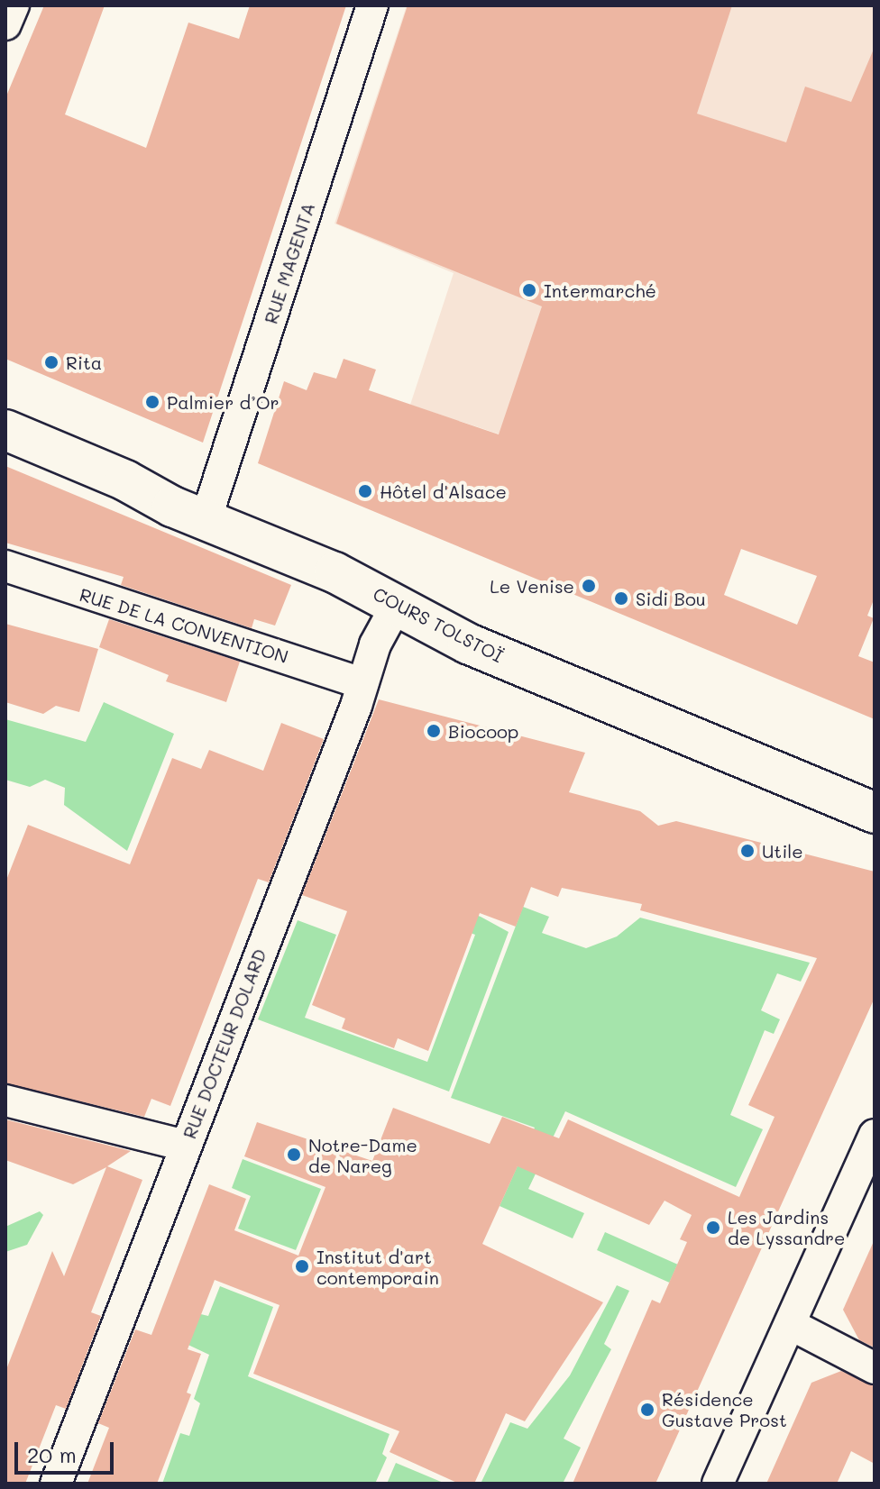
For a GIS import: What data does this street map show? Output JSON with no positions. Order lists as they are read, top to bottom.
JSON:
{
  "streets": {
    "main road": ["COURS TOLSTOÏ"],
    "street": ["RUE MAGENTA", "RUE DE LA CONVENTION", "RUE DOCTEUR DOLARD"]
  },
  "crossings": [
    ["RUE MAGENTA", "COURS TOLSTOÏ"],
    ["COURS TOLSTOÏ", "RUE DOCTEUR DOLARD"],
    ["RUE DE LA CONVENTION", "RUE DOCTEUR DOLARD"]
  ],
  "places": [
    "Intermarché",
    "Rita",
    "Palmier d’Or",
    "Hôtel d'Alsace",
    "Le Venise",
    "Sidi Bou",
    "Biocoop",
    "Utile",
    "Notre-Dame de Nareg",
    "Les Jardins de Lyssandre",
    "Institut d'art contemporain",
    "Résidence Gustave Prost"
  ],
  "scale_bar": "20 m"
}
